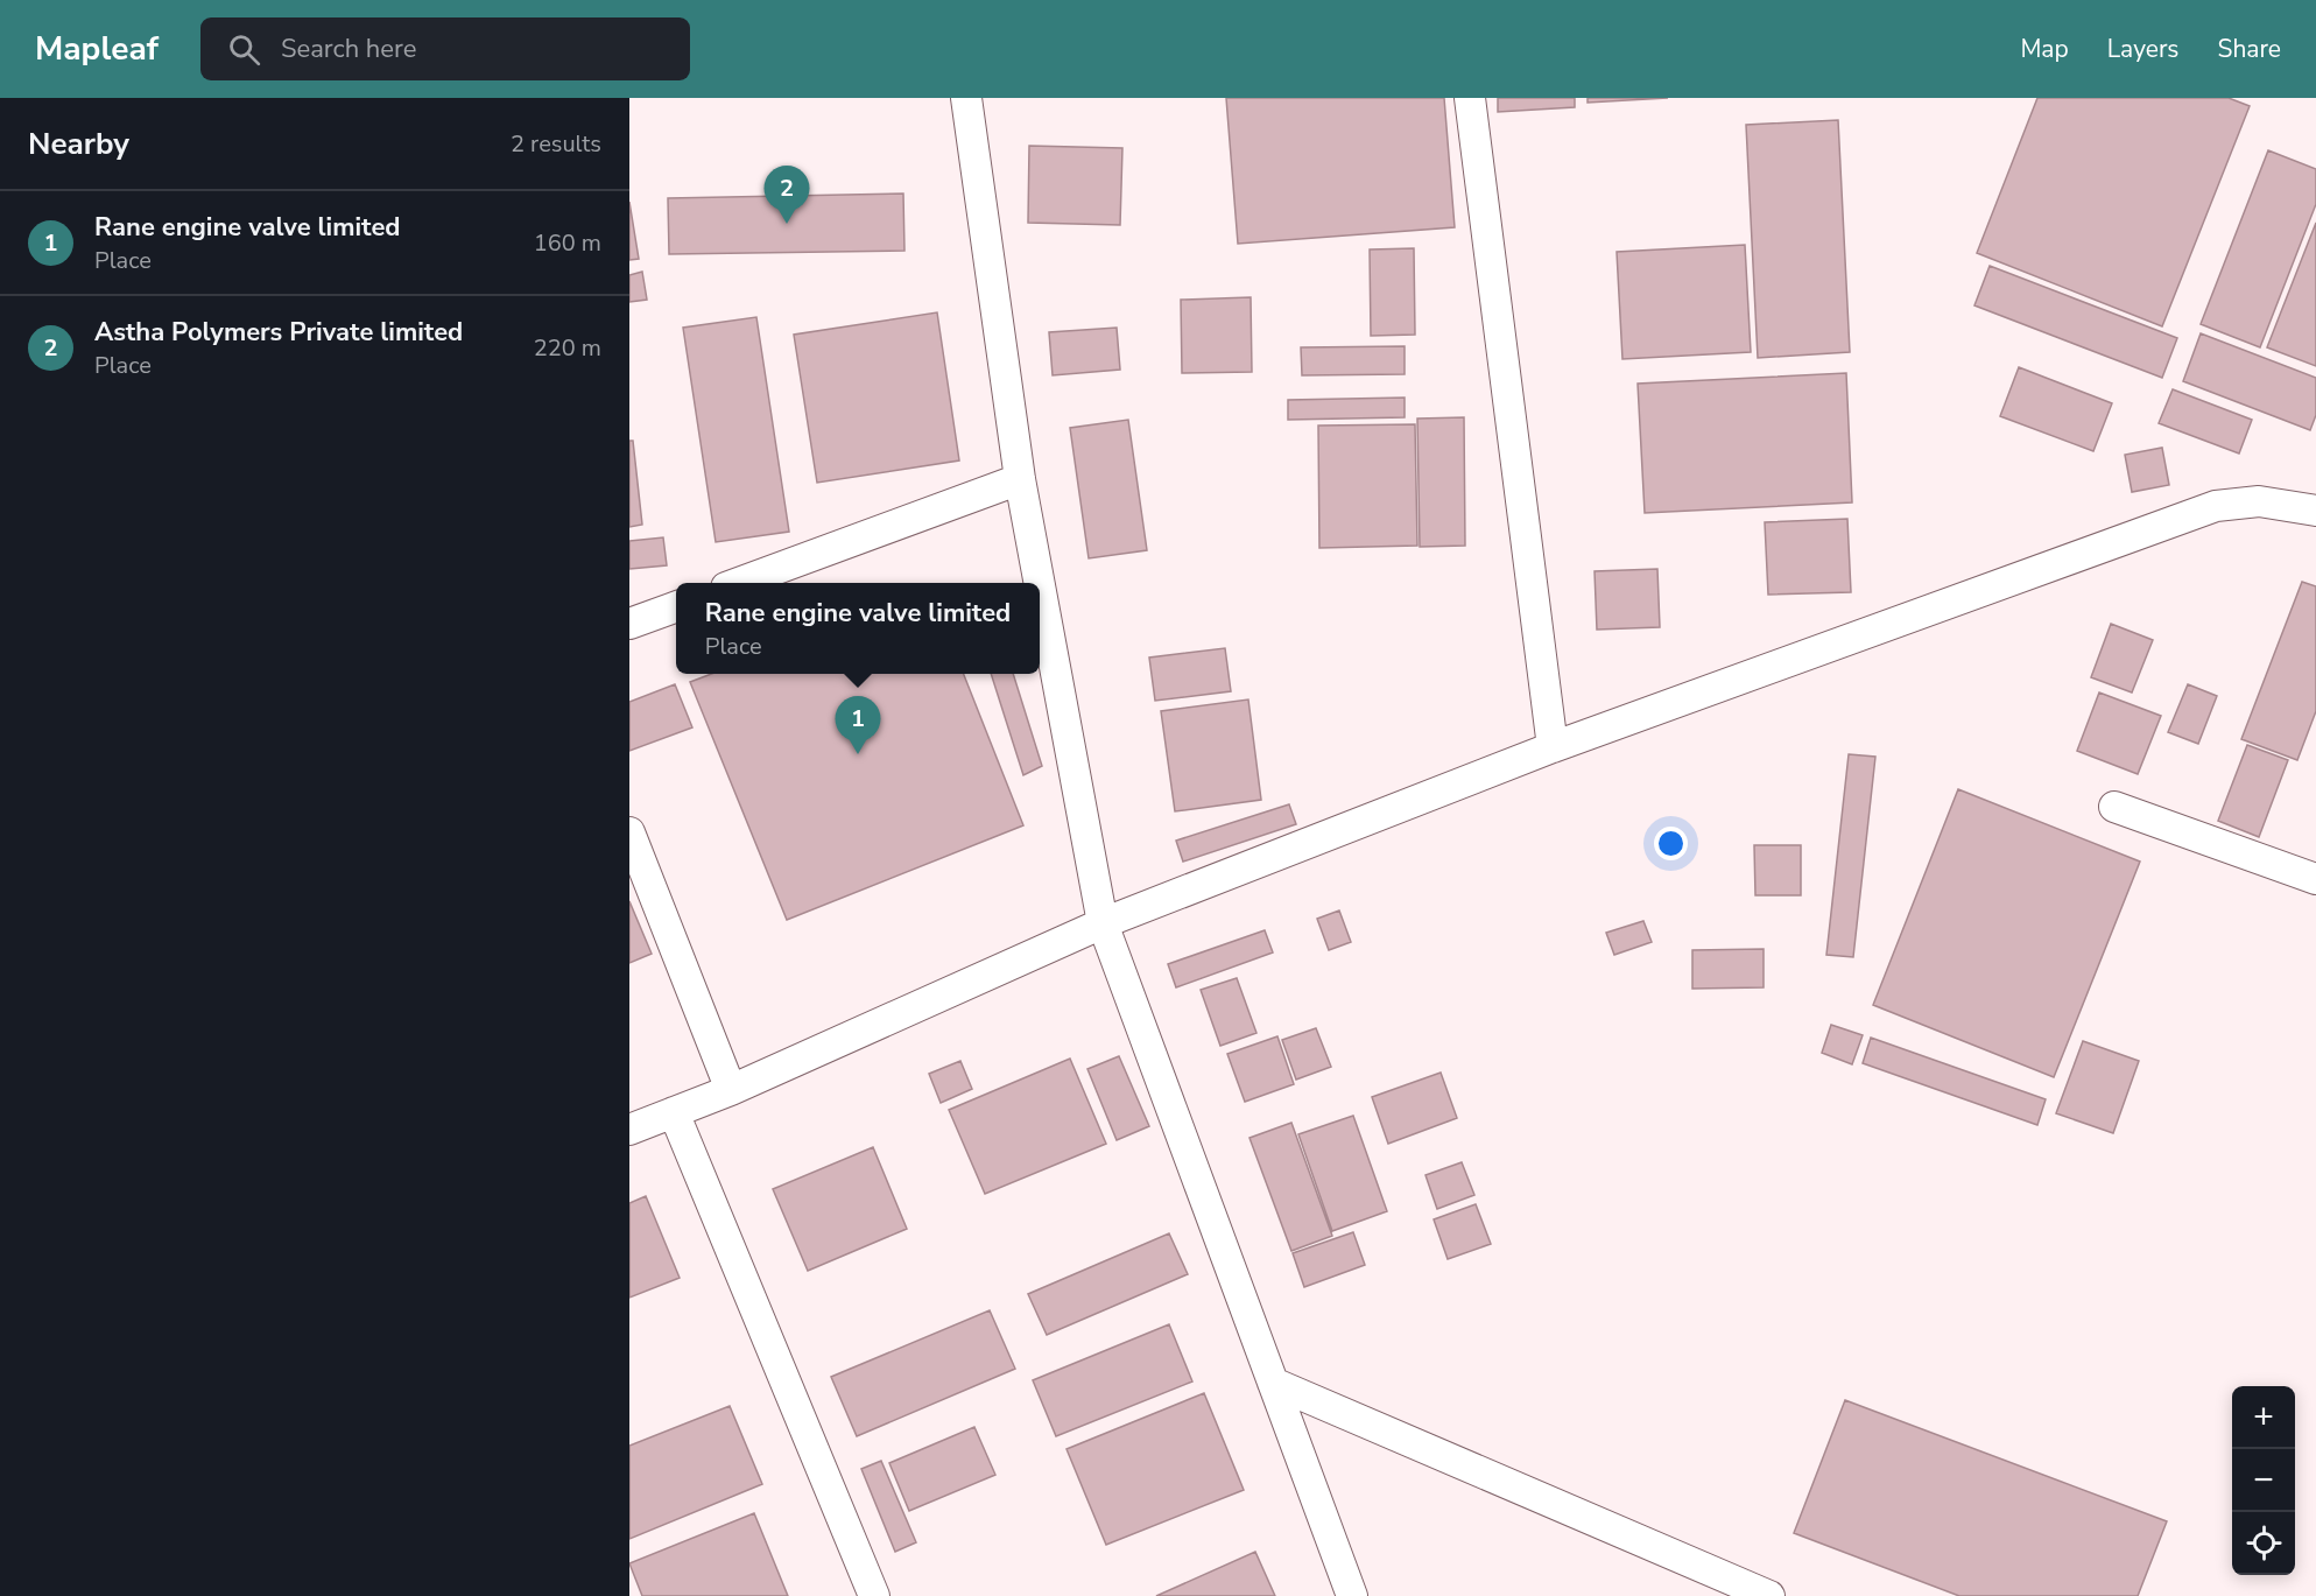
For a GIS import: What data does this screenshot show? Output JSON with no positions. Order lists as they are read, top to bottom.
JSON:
{
  "page": {
    "header": "Mapleaf",
    "search": "Search here",
    "nav": ["Map", "Layers", "Share"],
    "heading": ["Nearby", "2 results"],
    "pins": ["2", "1"],
    "list": [
      {
        "mark": "1",
        "name": "Rane engine valve limited",
        "note": "Place",
        "value": "160 m"
      },
      {
        "mark": "2",
        "name": "Astha Polymers Private limited",
        "note": "Place",
        "value": "220 m"
      }
    ],
    "popup": ["Rane engine valve limited", "Place"],
    "map_buttons": ["+", "−"]
  }
}
